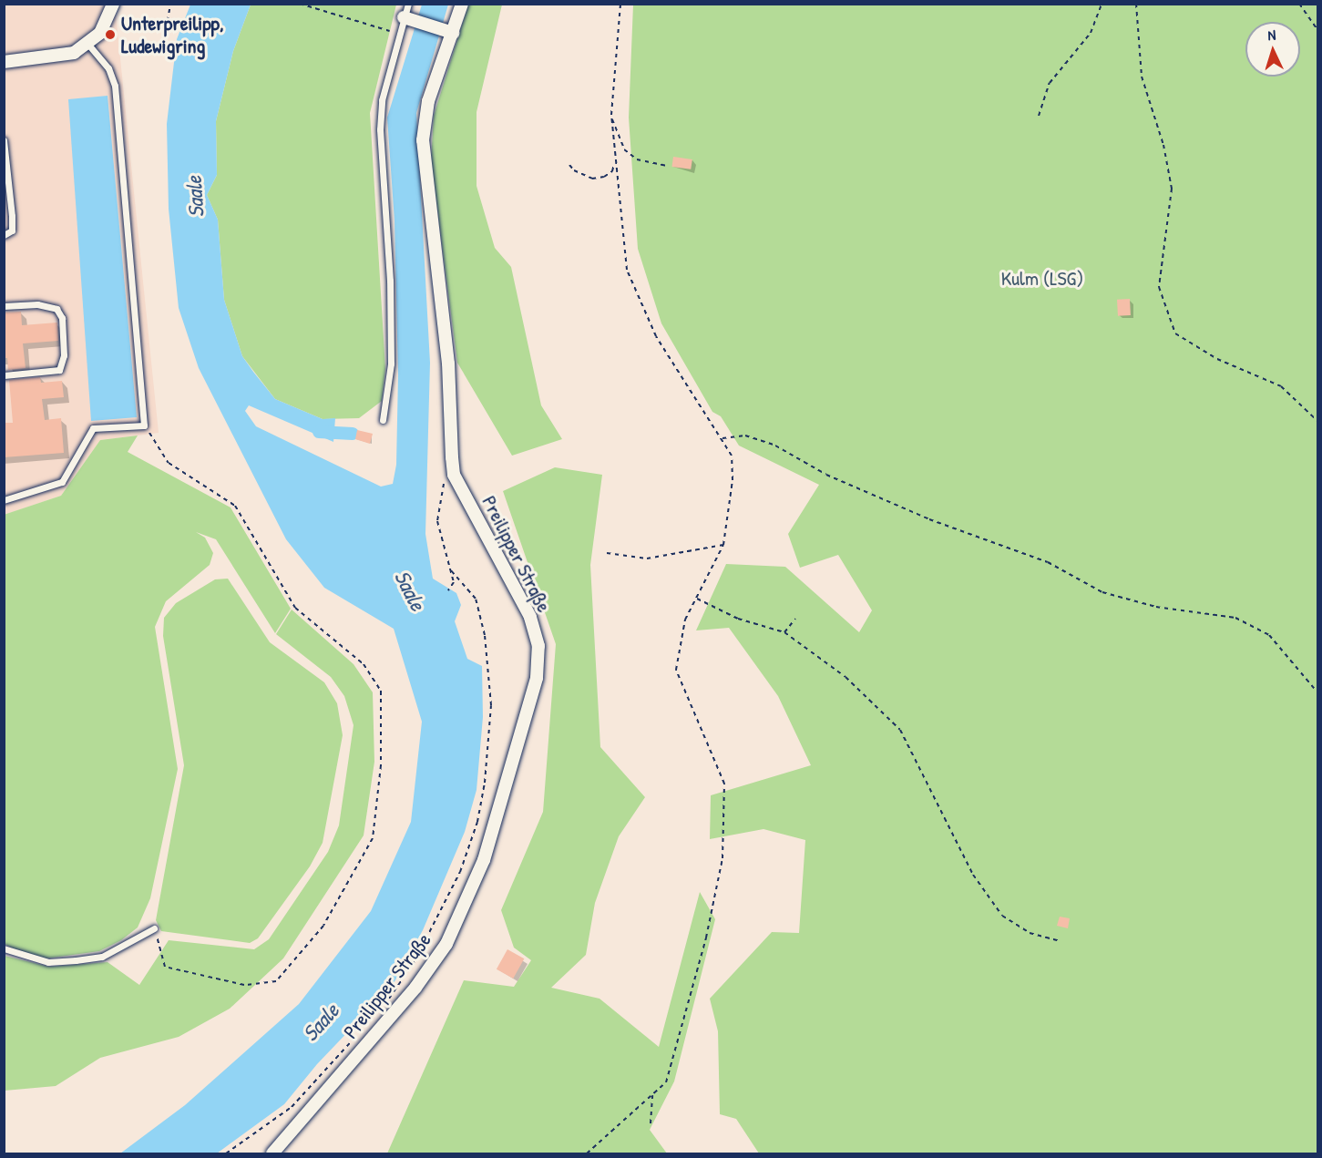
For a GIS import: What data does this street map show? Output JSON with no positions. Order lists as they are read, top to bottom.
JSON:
{
  "streets": {
    "street": ["Preilipper Straße"]
  },
  "water": ["Saale"],
  "parks": ["Kulm (LSG)"],
  "places": ["Unterpreilipp, Ludewigring"],
  "north": "top"
}
